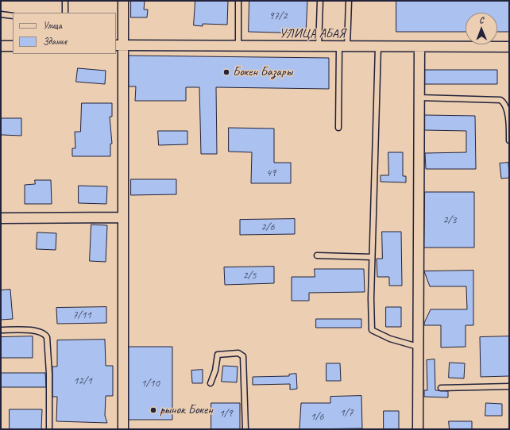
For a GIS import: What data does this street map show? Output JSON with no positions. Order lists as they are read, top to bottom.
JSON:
{
  "streets": {
    "street": ["УЛИЦА АБАЯ"]
  },
  "places": ["Бокен Базары", "рынок Бокен"],
  "house_numbers": [
    "97/2",
    "49",
    "2/3",
    "2/6",
    "2/5",
    "7/11",
    "12/1",
    "1/10",
    "1/7",
    "1/9",
    "1/6"
  ],
  "legend": ["Улица", "Здание"],
  "north": "top"
}
